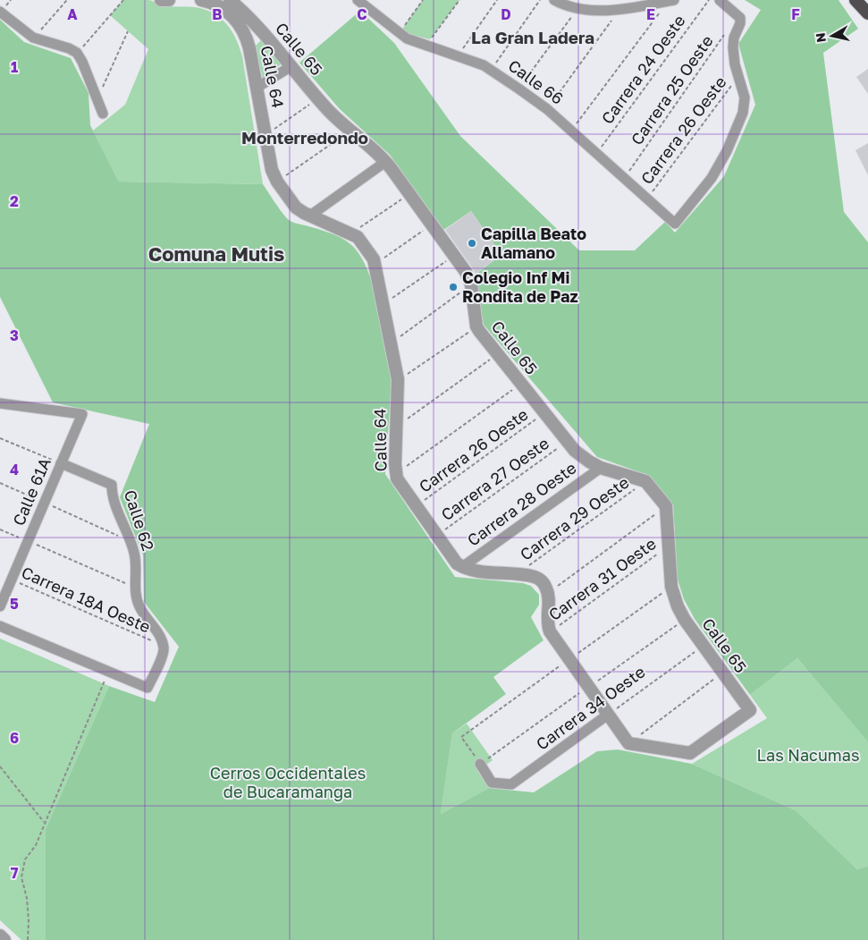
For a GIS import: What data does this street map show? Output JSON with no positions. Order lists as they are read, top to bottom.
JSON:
{
  "streets": {
    "street": [
      "Calle 65",
      "Calle 64",
      "Calle 66",
      "Calle 61A",
      "Carrera 28 Oeste",
      "Calle 62",
      "Carrera 34 Oeste"
    ],
    "path": [
      "Carrera 24 Oeste",
      "Carrera 25 Oeste",
      "Carrera 26 Oeste",
      "Carrera 27 Oeste",
      "Carrera 29 Oeste",
      "Carrera 31 Oeste",
      "Carrera 18A Oeste"
    ]
  },
  "crossings": [
    ["Calle 65", "Carrera 26 Oeste"],
    ["Calle 65", "Carrera 27 Oeste"],
    ["Calle 65", "Carrera 28 Oeste"],
    ["Calle 65", "Carrera 29 Oeste"],
    ["Calle 65", "Carrera 31 Oeste"],
    ["Calle 65", "Carrera 34 Oeste"],
    ["Carrera 24 Oeste", "Calle 66"],
    ["Calle 64", "Carrera 26 Oeste"],
    ["Calle 64", "Carrera 27 Oeste"],
    ["Calle 64", "Carrera 28 Oeste"],
    ["Calle 66", "Carrera 25 Oeste"],
    ["Calle 66", "Carrera 26 Oeste"],
    ["Calle 61A", "Calle 62"],
    ["Calle 61A", "Carrera 18A Oeste"],
    ["Calle 62", "Carrera 18A Oeste"]
  ],
  "districts": ["La Gran Ladera", "Monterredondo", "Comuna Mutis"],
  "parks": ["Las Nacumas", "Cerros Occidentales de Bucaramanga"],
  "places": ["Capilla Beato Allamano", "Colegio Inf Mi Rondita de Paz"],
  "north": "left",
  "grid": {
    "columns": [
      "A",
      "B",
      "C",
      "D",
      "E",
      "F"
    ],
    "rows": [
      "1",
      "2",
      "3",
      "4",
      "5",
      "6",
      "7"
    ]
  }
}
